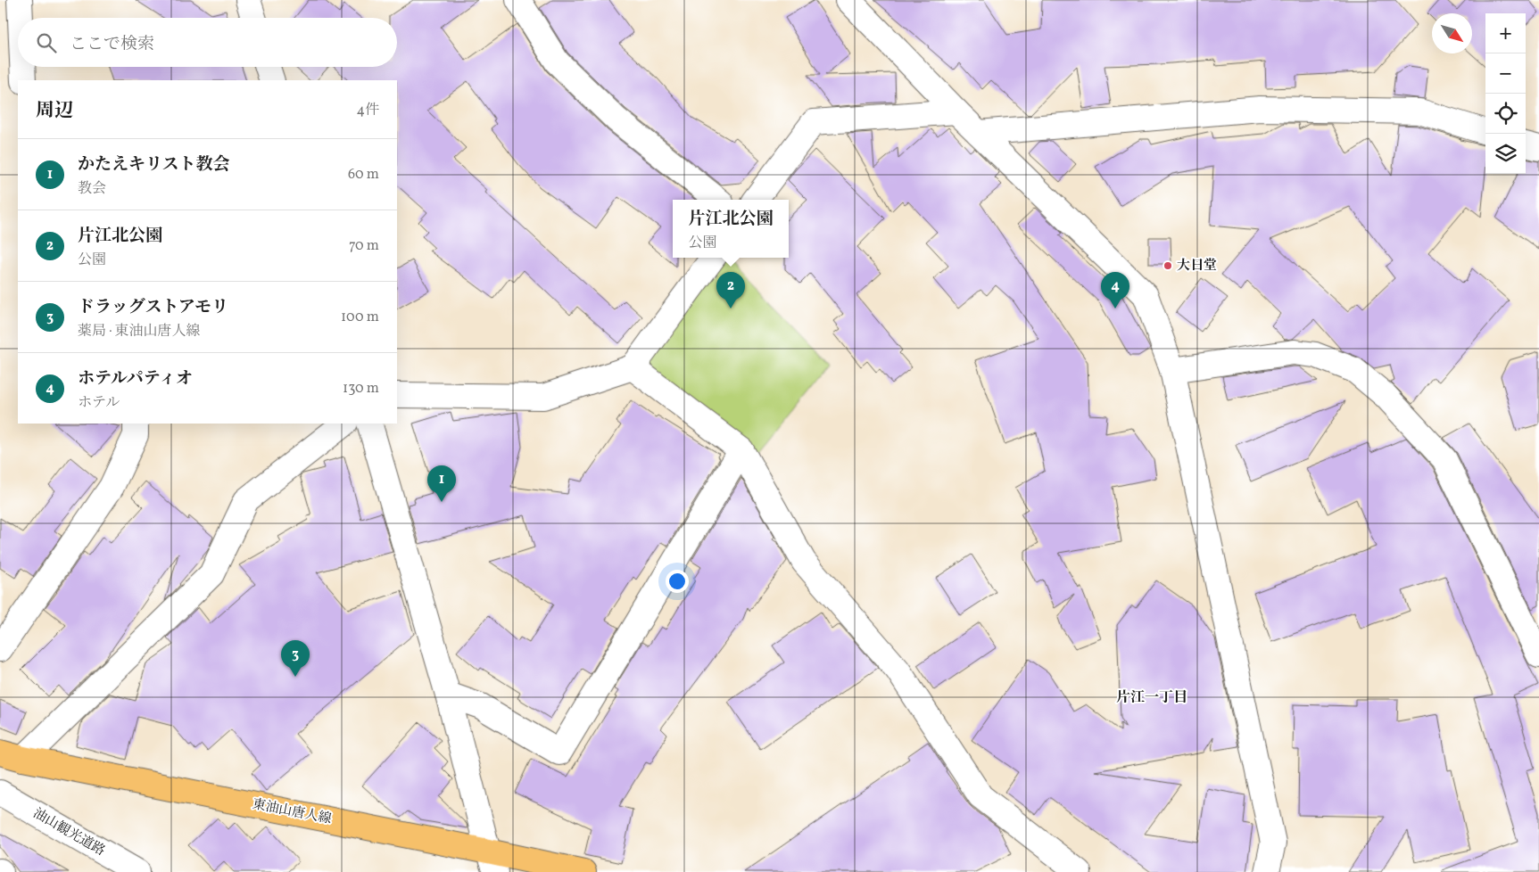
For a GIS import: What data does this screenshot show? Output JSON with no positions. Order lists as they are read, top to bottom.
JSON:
{
  "streets": {
    "main road": ["東油山唐人線"],
    "street": ["油山観光道路"]
  },
  "districts": ["片江一丁目"],
  "places": ["大日堂"],
  "north": "bottom right",
  "page": {
    "map_buttons": ["+", "−"],
    "search": "ここで検索",
    "heading": ["周辺", "4件"],
    "list": [
      {
        "mark": "1",
        "name": "かたえキリスト教会",
        "note": "教会",
        "value": "60 m"
      },
      {
        "mark": "2",
        "name": "片江北公園",
        "note": "公園",
        "value": "70 m"
      },
      {
        "mark": "3",
        "name": "ドラッグストアモリ",
        "note": "薬局 · 東油山唐人線",
        "value": "100 m"
      },
      {
        "mark": "4",
        "name": "ホテルパティオ",
        "note": "ホテル",
        "value": "130 m"
      }
    ],
    "popup": ["片江北公園", "公園"],
    "pins": [
      "2",
      "4",
      "1",
      "3"
    ]
  }
}
